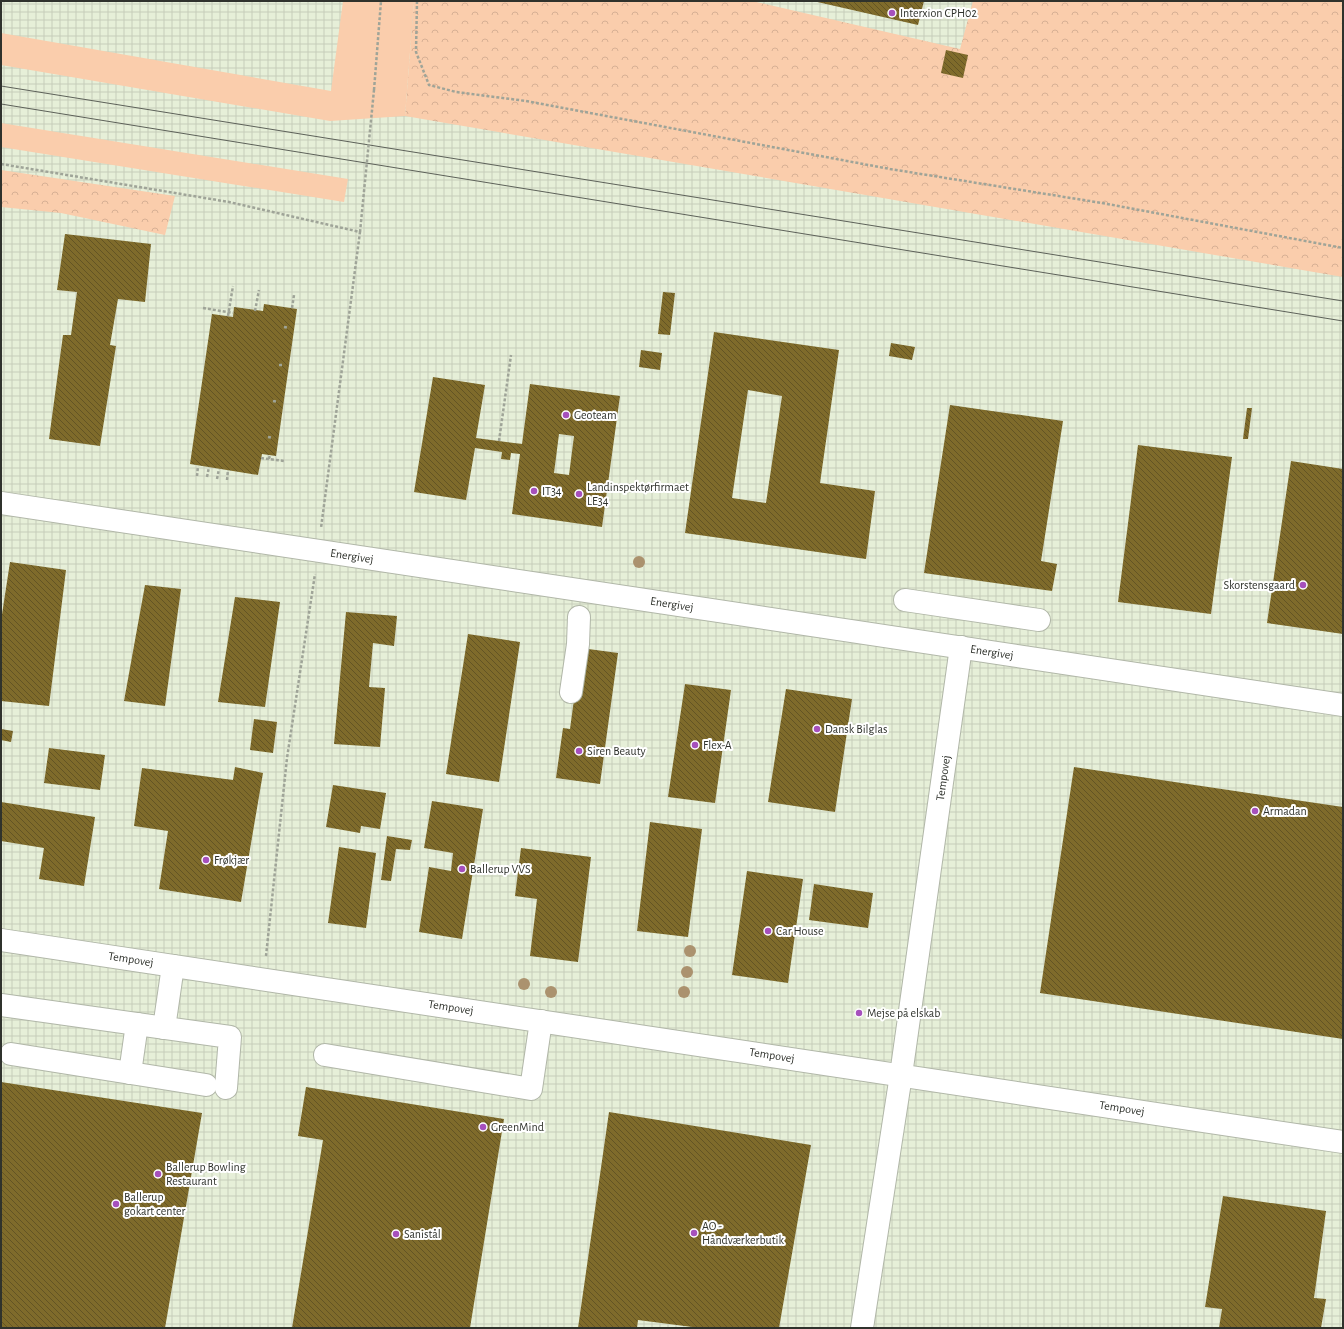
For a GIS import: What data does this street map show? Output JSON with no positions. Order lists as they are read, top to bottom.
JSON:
{
  "streets": {
    "street": ["Energivej", "Tempovej"]
  },
  "crossings": [
    ["Energivej", "Tempovej"]
  ],
  "places": [
    "Interxion CPH02",
    "Geoteam",
    "IT34",
    "Landinspektørfirmaet LE34",
    "Skorstensgaard",
    "Dansk Bilglas",
    "Flex-A",
    "Siren Beauty",
    "Armadan",
    "Frøkjær",
    "Ballerup VVS",
    "Car House",
    "Mejse på elskab",
    "GreenMind",
    "Ballerup Bowling Restaurant",
    "Ballerup gokart center",
    "AO - Håndværkerbutik",
    "Sanistål"
  ]
}
